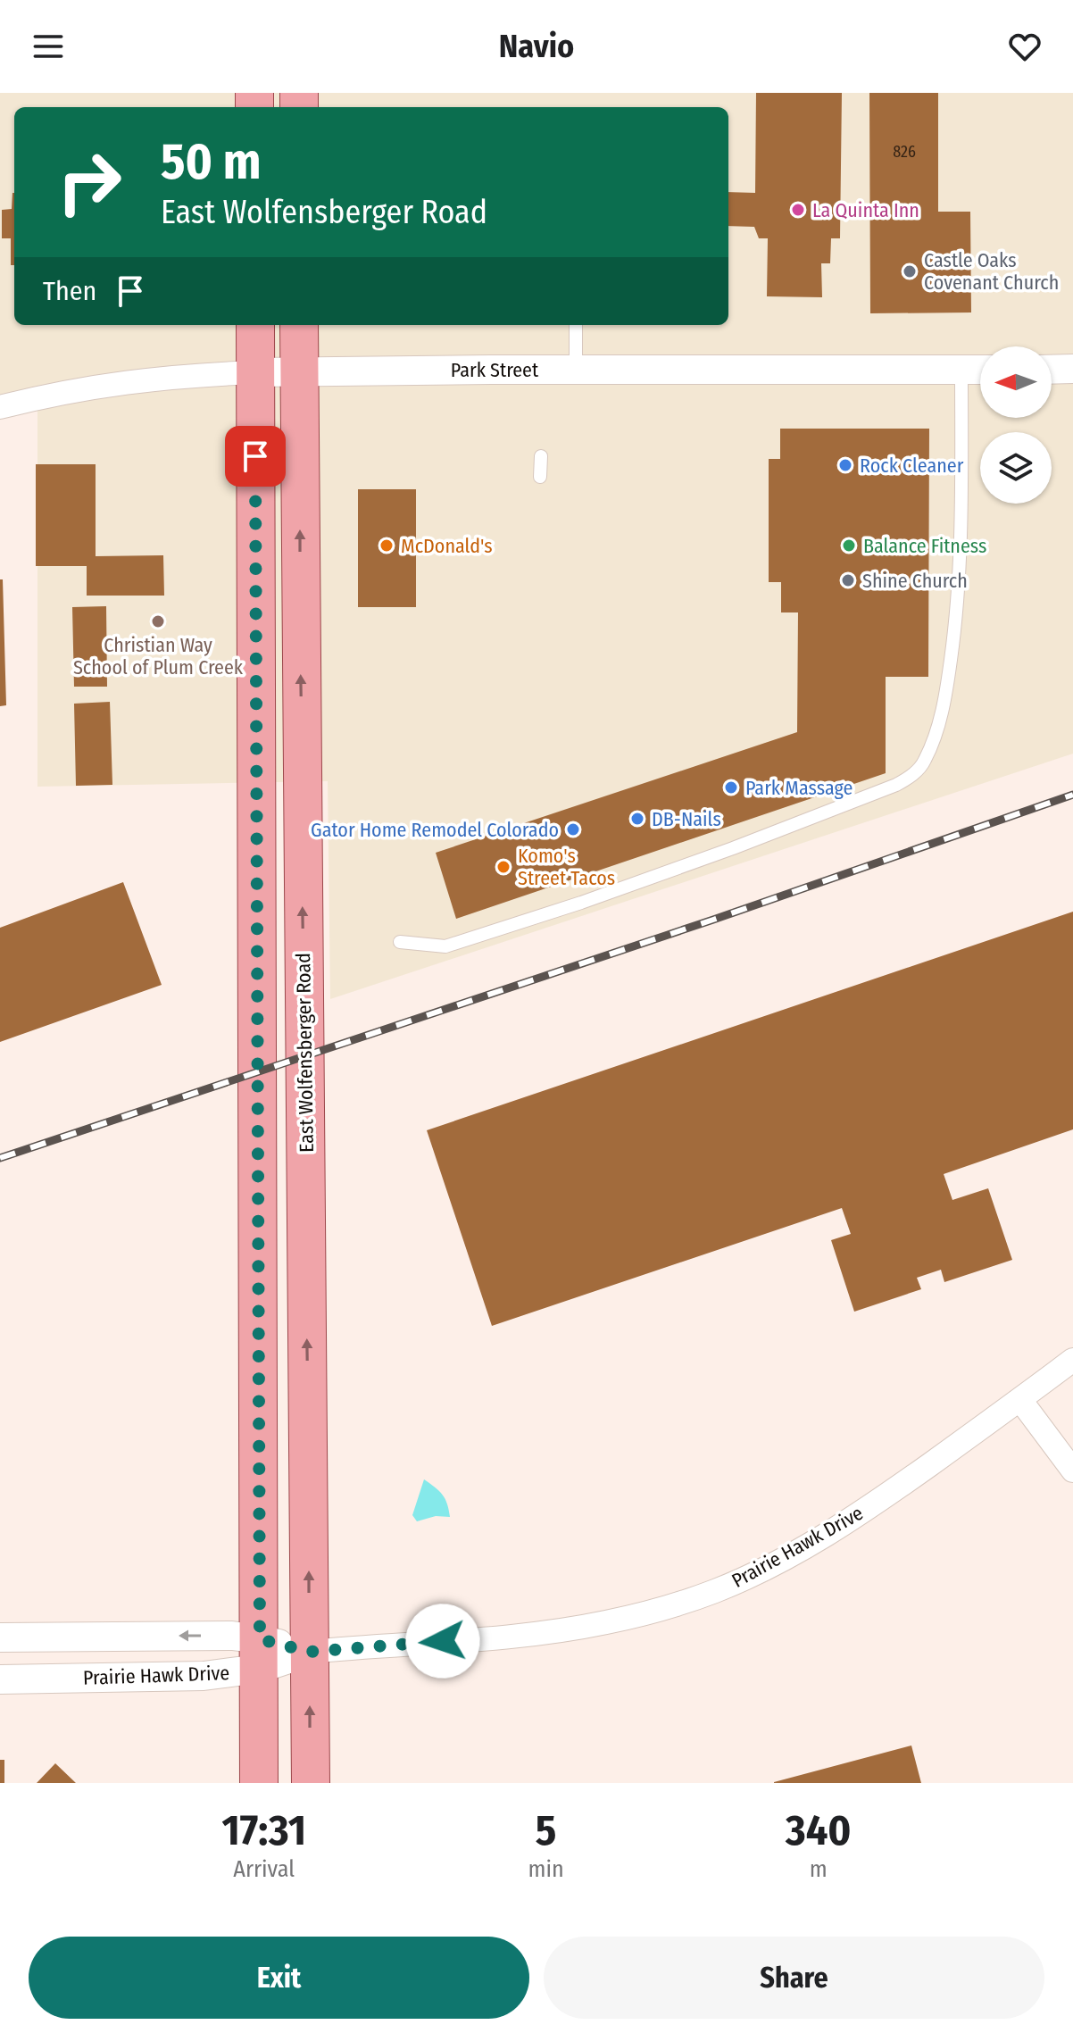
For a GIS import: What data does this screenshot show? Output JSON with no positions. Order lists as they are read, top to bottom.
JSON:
{
  "streets": {
    "main road": ["East Wolfensberger Road"],
    "street": ["Park Street", "Prairie Hawk Drive"]
  },
  "crossings": [
    ["Park Street", "East Wolfensberger Road"],
    ["East Wolfensberger Road", "Prairie Hawk Drive"]
  ],
  "places": [
    "La Quinta Inn",
    "Castle Oaks Covenant Church",
    "Rock Cleaner",
    "McDonald's",
    "Balance Fitness",
    "Shine Church",
    "Christian Way School of Plum Creek",
    "Park Massage",
    "DB-Nails",
    "Gator Home Remodel Colorado",
    "Komo's Street Tacos"
  ],
  "house_numbers": ["826"],
  "north": "left",
  "page": {
    "header": "Navio",
    "turn": ["50 m", "East Wolfensberger Road"],
    "then": "Then",
    "eta": [
      "17:31",
      "Arrival",
      "5",
      "min",
      "340",
      "m"
    ],
    "buttons": ["Exit", "Share"]
  }
}
